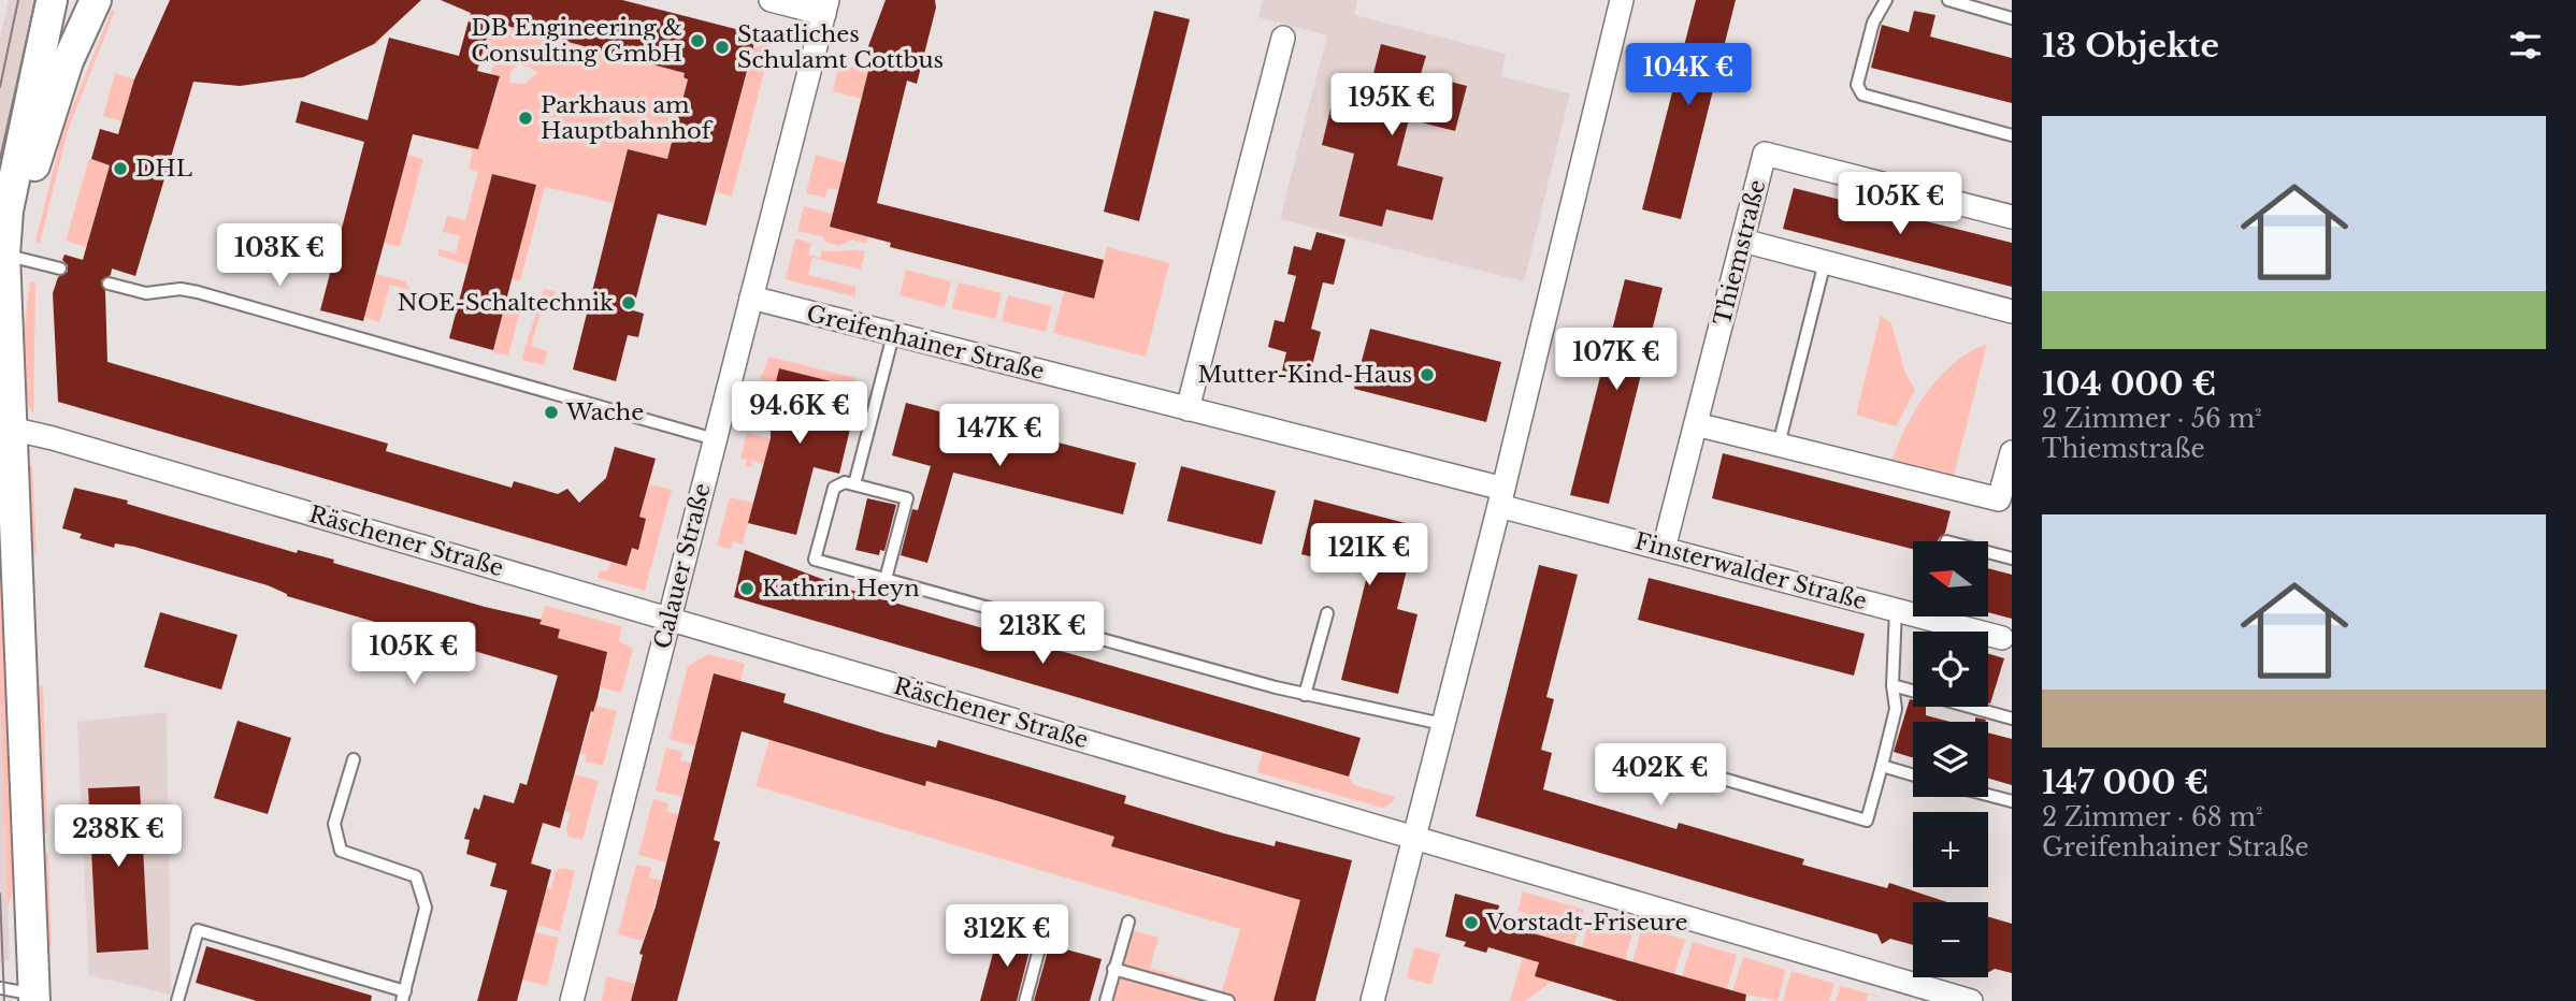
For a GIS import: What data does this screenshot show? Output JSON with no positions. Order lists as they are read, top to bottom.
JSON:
{
  "streets": {
    "street": [
      "Thiemstraße",
      "Greifenhainer Straße",
      "Räschener Straße",
      "Calauer Straße",
      "Finsterwalder Straße"
    ]
  },
  "crossings": [
    ["Thiemstraße", "Finsterwalder Straße"],
    ["Greifenhainer Straße", "Calauer Straße"],
    ["Greifenhainer Straße", "Finsterwalder Straße"],
    ["Räschener Straße", "Calauer Straße"]
  ],
  "places": [
    "DB Engineering & Consulting GmbH",
    "Staatliches Schulamt Cottbus",
    "Parkhaus am Hauptbahnhof",
    "DHL",
    "NOE-Schaltechnik",
    "Mutter-Kind-Haus",
    "Wache",
    "Kathrin Heyn",
    "Vorstadt-Friseure"
  ],
  "north": "left",
  "page": {
    "heading": "13 Objekte",
    "price": [
      "104K €",
      "195K €",
      "105K €",
      "103K €",
      "107K €",
      "94.6K €",
      "147K €",
      "121K €",
      "213K €",
      "105K €",
      "402K €",
      "238K €",
      "312K €"
    ],
    "list": [
      {
        "name": "104 000 €",
        "note": "2 Zimmer · 56 m² · Thiemstraße"
      },
      {
        "name": "147 000 €",
        "note": "2 Zimmer · 68 m² · Greifenhainer Straße"
      }
    ],
    "map_buttons": ["+", "−"]
  }
}
